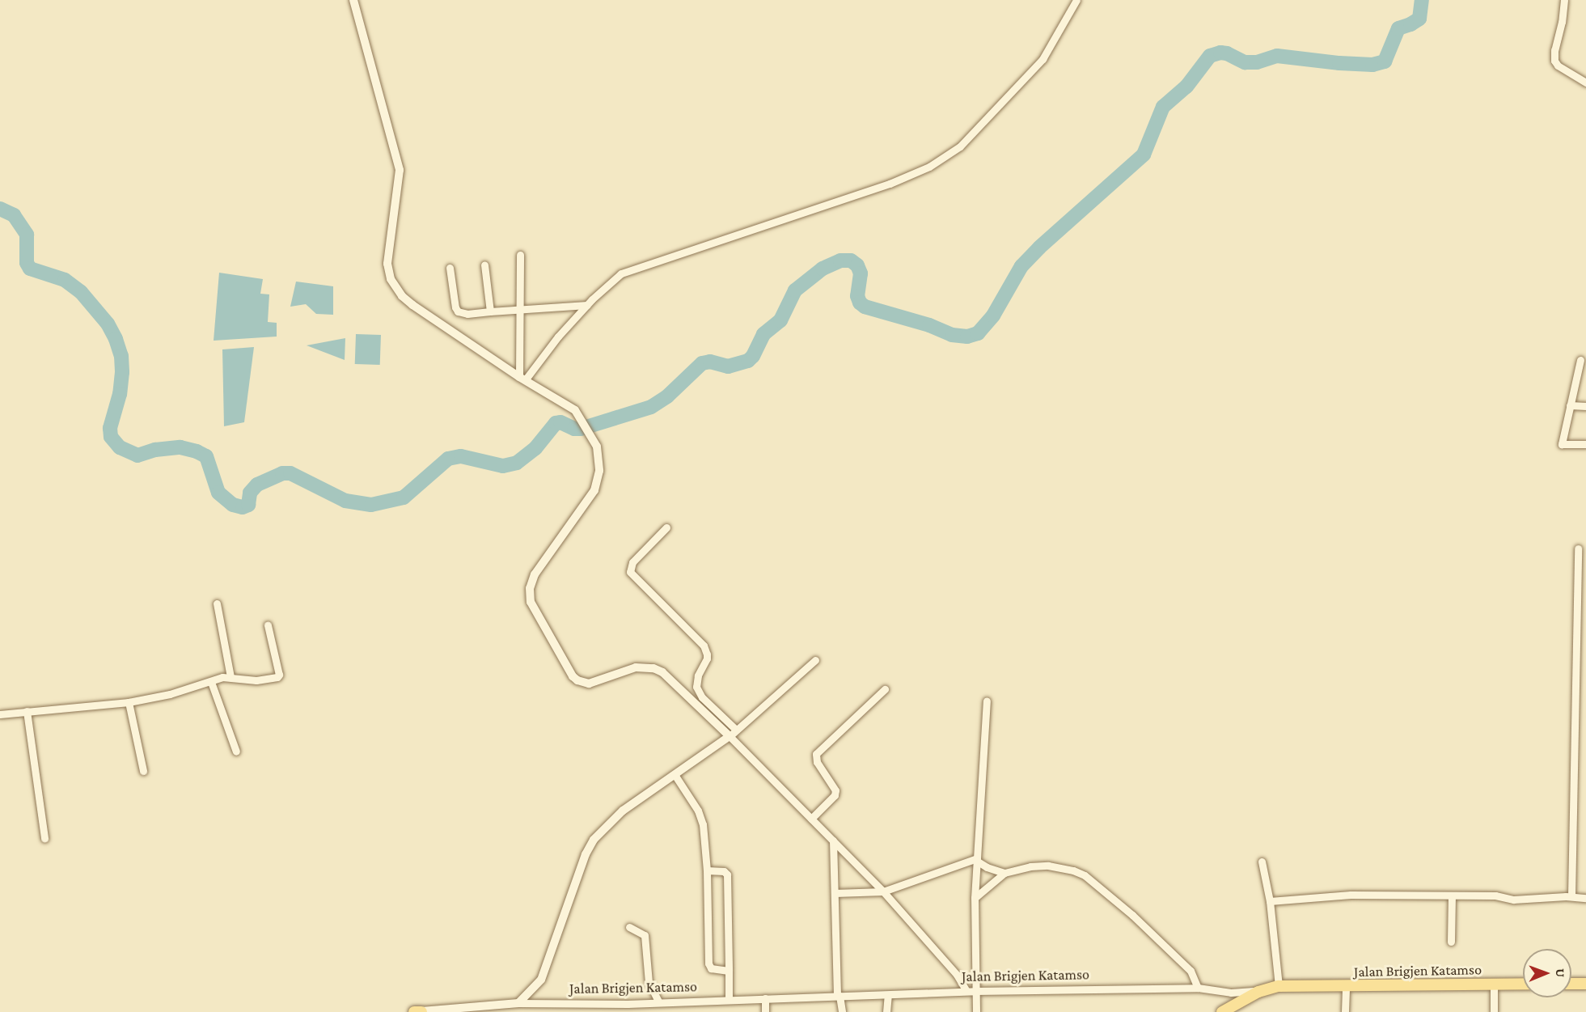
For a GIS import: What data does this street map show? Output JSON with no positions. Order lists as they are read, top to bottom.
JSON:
{
  "streets": {
    "main road": ["Jalan Brigjen Katamso"]
  },
  "north": "right"
}
